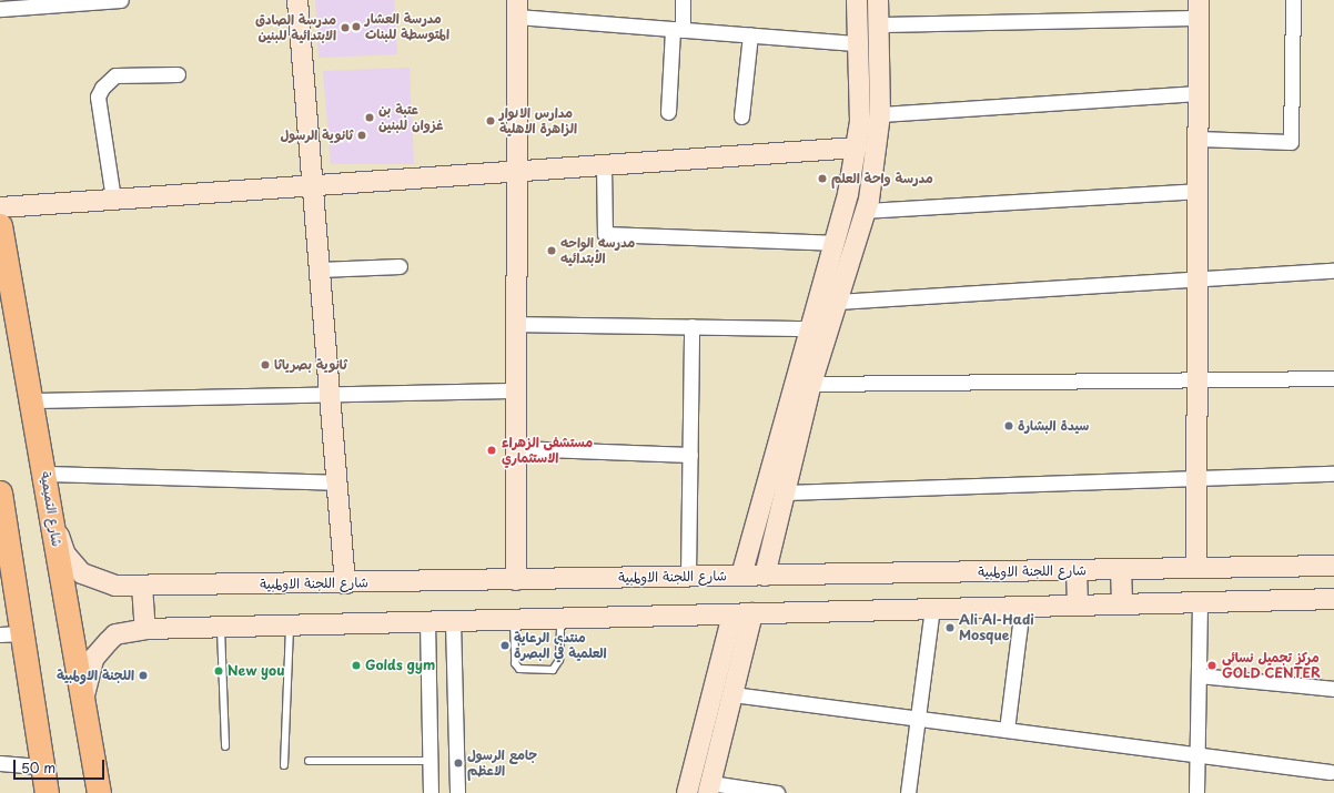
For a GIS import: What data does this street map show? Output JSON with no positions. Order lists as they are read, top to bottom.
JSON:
{
  "streets": {
    "main road": ["شارع التميمية", "شارع اللجنة الاولمبية"]
  },
  "crossings": [
    ["شارع التميمية", "شارع اللجنة الاولمبية"]
  ],
  "places": [
    "مدرسة العشار المتوسطة للبنات",
    "مدرسة الصادق الابتدائية للبنين",
    "عتبة بن غزوان للبنين",
    "مدارس الانوار الزاهرة الاهلية",
    "ثانوية الرسول",
    "مدرسة واحة العلم",
    "مدرسه الواحه الأبتدائيه",
    "ثانوية بصرياثا",
    "سيدة البشارة",
    "مستشفى الزهراء الاستثماري",
    "Ali Al-Hadi Mosque",
    "منتدى الرعاية العلمية في البصرة",
    "Golds gym",
    "مركز تجميل نسائي GOLD CENTER",
    "New you",
    "اللجنة الاولمبية",
    "جامع الرسول الاعظم"
  ],
  "scale_bar": "50 m"
}
